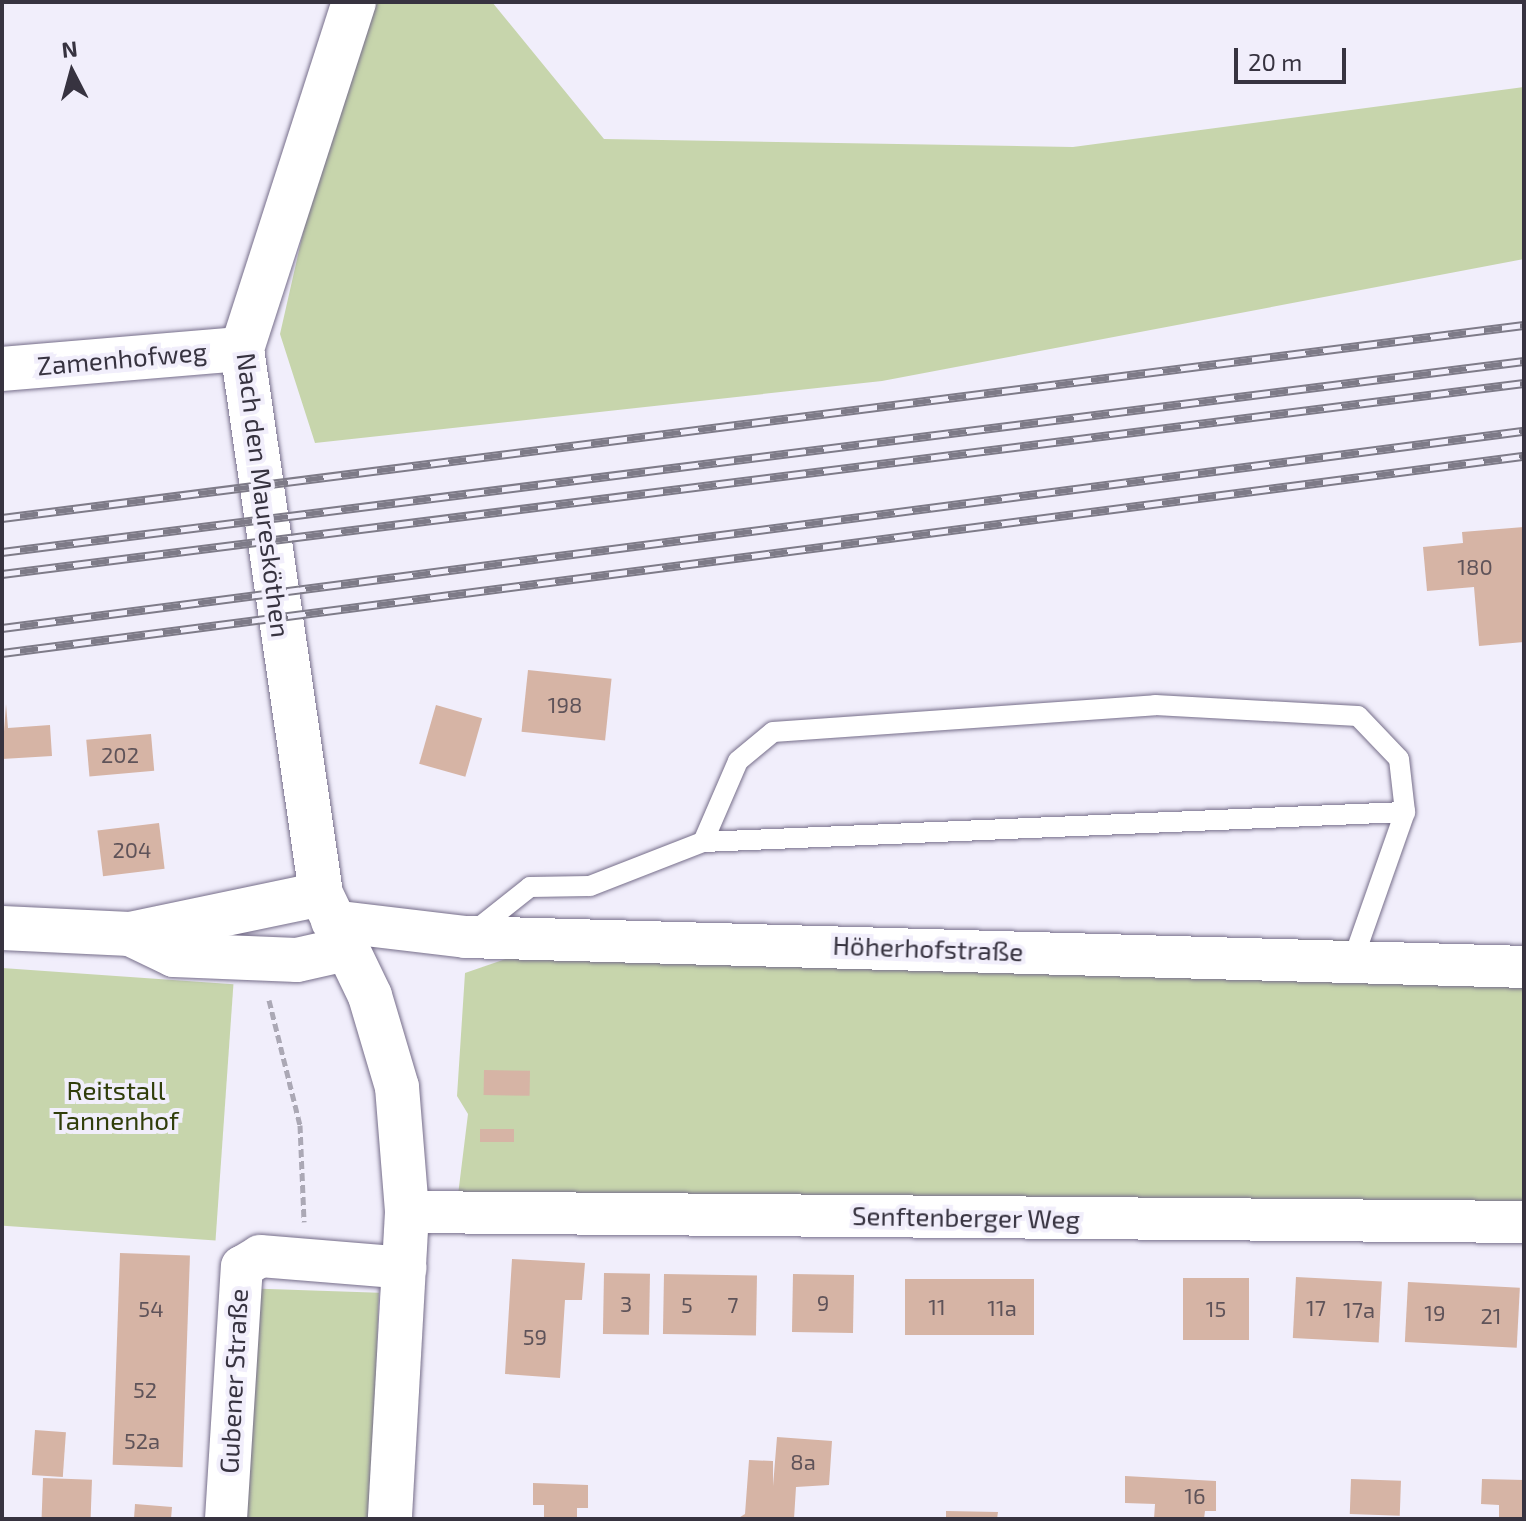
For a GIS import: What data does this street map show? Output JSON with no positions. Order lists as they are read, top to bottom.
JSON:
{
  "streets": {
    "street": [
      "Zamenhofweg",
      "Nach den Mauresköthen",
      "Höherhofstraße",
      "Senftenberger Weg",
      "Gubener Straße"
    ]
  },
  "crossings": [
    ["Zamenhofweg", "Nach den Mauresköthen"],
    ["Nach den Mauresköthen", "Höherhofstraße"]
  ],
  "parks": ["Reitstall Tannenhof"],
  "house_numbers": [
    "180",
    "198",
    "202",
    "204",
    "9",
    "3",
    "5",
    "7",
    "11",
    "11a",
    "17",
    "54",
    "15",
    "17a",
    "19",
    "21",
    "59",
    "52",
    "52a",
    "8a",
    "16"
  ],
  "scale_bar": "20 m",
  "north": "top"
}
